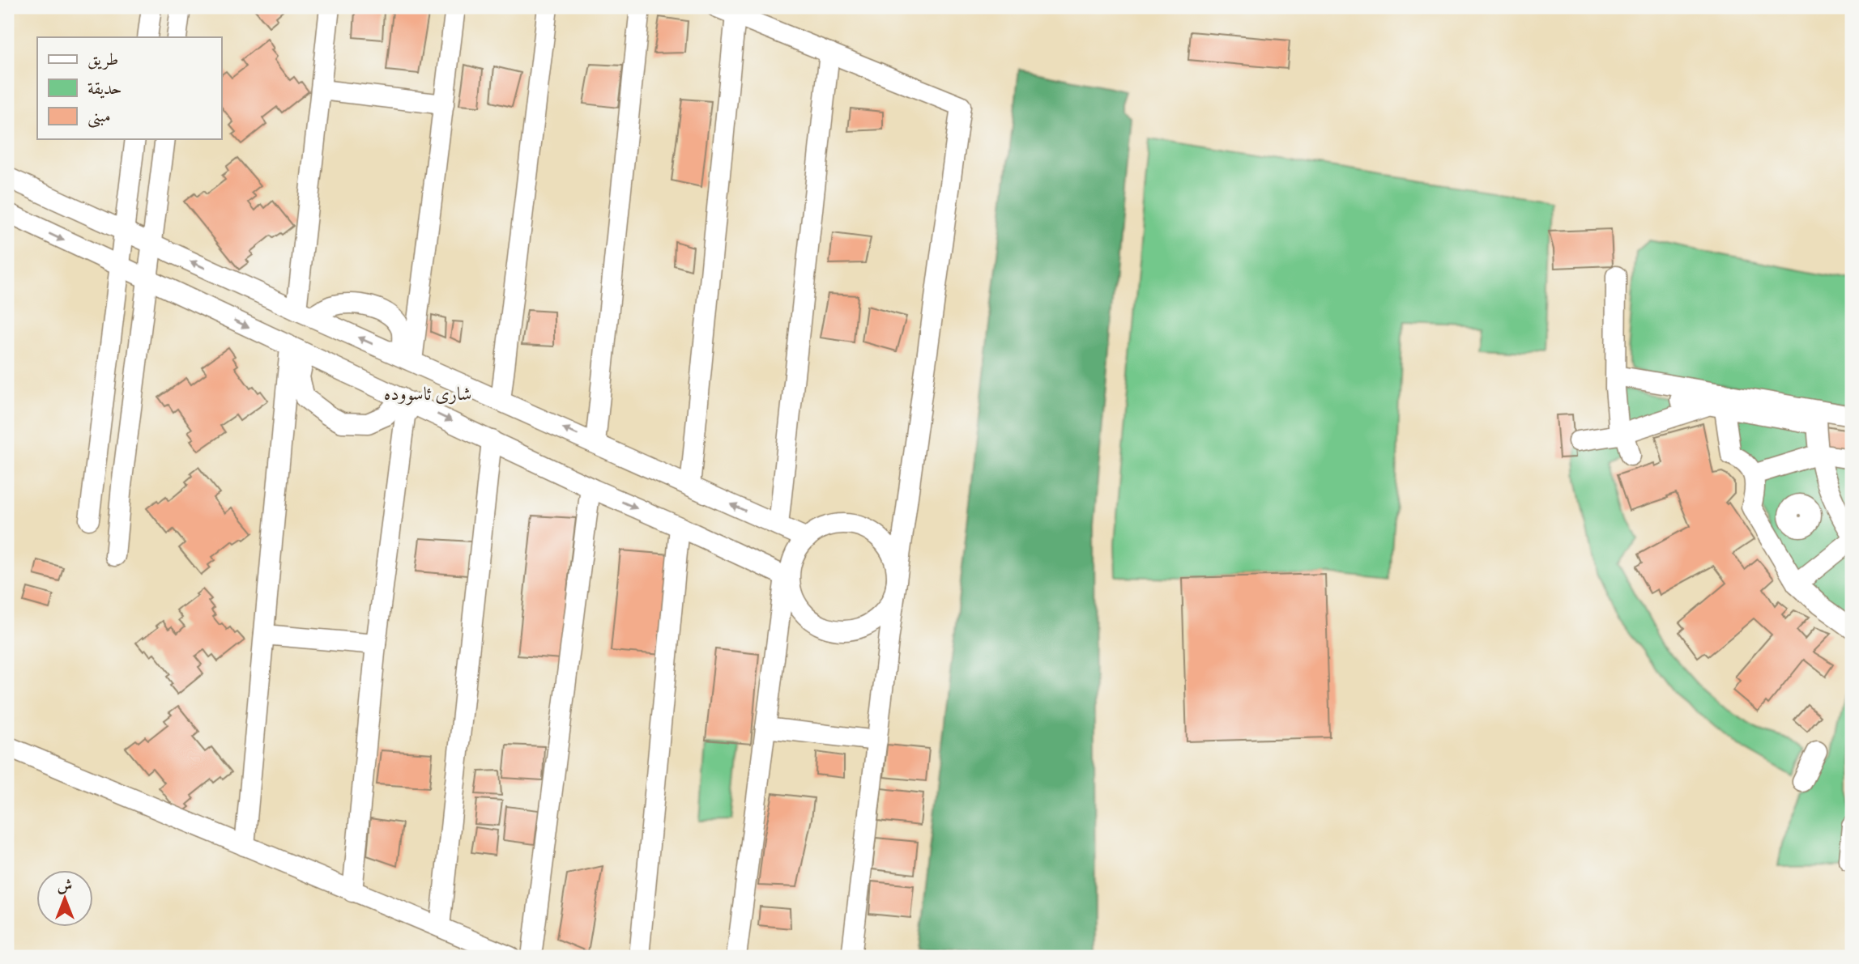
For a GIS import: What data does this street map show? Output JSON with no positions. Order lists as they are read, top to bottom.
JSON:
{
  "districts": ["شاری ئاسوودە"],
  "legend": ["طريق", "حديقة", "مبنى"],
  "north": "top"
}
